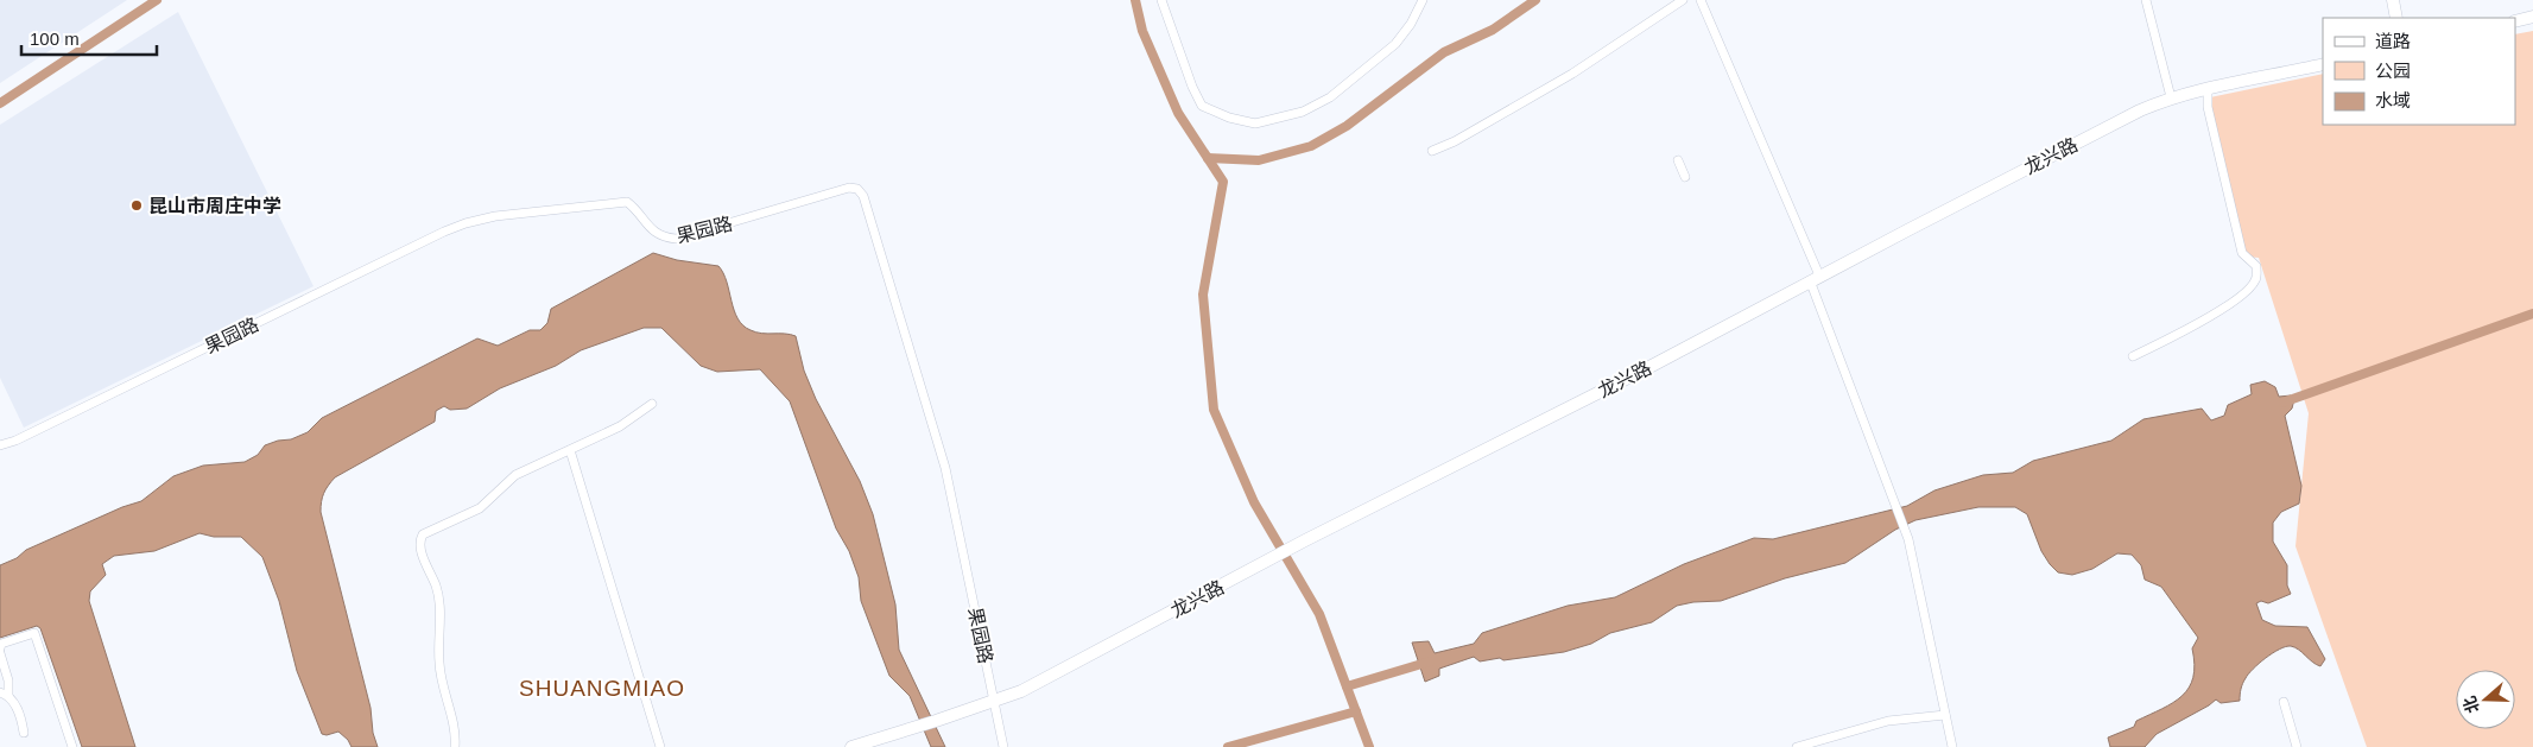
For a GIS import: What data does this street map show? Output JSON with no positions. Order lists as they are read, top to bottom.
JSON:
{
  "streets": {
    "street": ["龙兴路", "果园路"]
  },
  "crossings": [
    ["龙兴路", "果园路"]
  ],
  "districts": ["SHUANGMIAO"],
  "places": ["昆山市周庄中学"],
  "legend": ["道路", "公园", "水域"],
  "scale_bar": "100 m",
  "north": "left"
}
